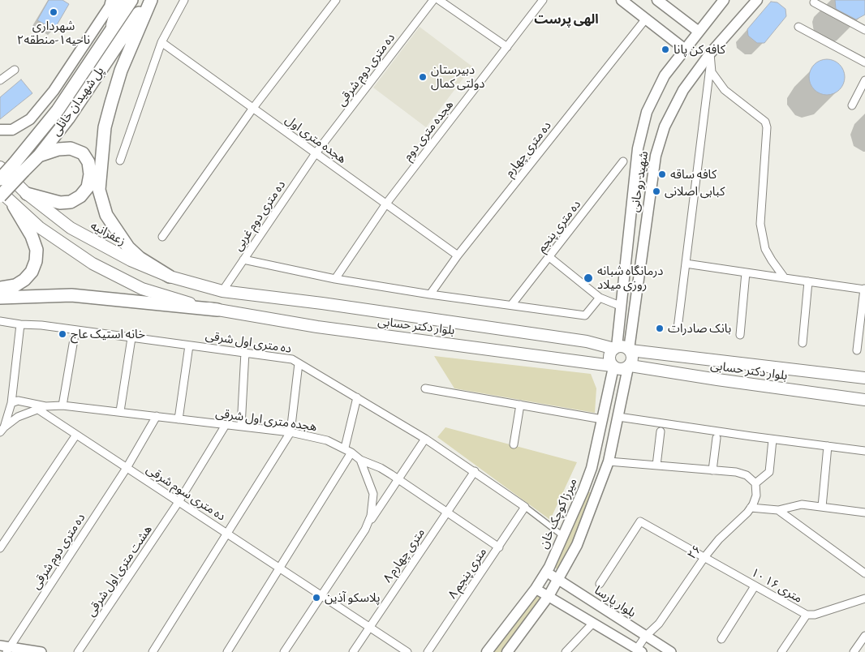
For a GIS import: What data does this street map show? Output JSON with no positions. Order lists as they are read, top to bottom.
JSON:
{
  "streets": {
    "highway": ["پل شهیدان خانلی"],
    "main road": [
      "شهید روحانی",
      "زعفرانیه",
      "بلوار دکتر حسابی",
      "میرزا کوچک خان"
    ],
    "street": [
      "ده متری دوم شرقی",
      "هجده متری دوم",
      "هجده متری اول",
      "ده متری چهارم",
      "ده متری دوم غربی",
      "ده متری پنجم",
      "ده متری اول شرقی",
      "هجده متری اول شرقی",
      "ده متری سوم شرقی",
      "۲۶",
      "۸ متری چهارم",
      "هشت متری اول شرقی",
      "۸ متری پنجم",
      "۱۰ متری ۱۶",
      "بلوار پارسا"
    ]
  },
  "crossings": [
    ["ده متری دوم شرقی", "هجده متری اول"],
    ["ده متری دوم شرقی", "ده متری دوم غربی"],
    ["ده متری دوم شرقی", "هجده متری اول شرقی"],
    ["ده متری دوم شرقی", "ده متری سوم شرقی"],
    ["هجده متری دوم", "هجده متری اول"],
    ["هجده متری اول", "ده متری چهارم"],
    ["هجده متری اول", "ده متری دوم غربی"],
    ["شهید روحانی", "بلوار دکتر حسابی"],
    ["شهید روحانی", "میرزا کوچک خان"],
    ["ده متری دوم غربی", "زعفرانیه"],
    ["ده متری دوم غربی", "بلوار دکتر حسابی"],
    ["زعفرانیه", "بلوار دکتر حسابی"],
    ["بلوار دکتر حسابی", "میرزا کوچک خان"],
    ["ده متری اول شرقی", "۸ متری چهارم"],
    ["ده متری اول شرقی", "۸ متری پنجم"],
    ["هجده متری اول شرقی", "ده متری سوم شرقی"],
    ["هجده متری اول شرقی", "هشت متری اول شرقی"],
    ["ده متری سوم شرقی", "۸ متری چهارم"],
    ["ده متری سوم شرقی", "هشت متری اول شرقی"],
    ["میرزا کوچک خان", "بلوار پارسا"],
    ["۲۶", "۱۰ متری ۱۶"],
    ["۲۶", "بلوار پارسا"]
  ],
  "districts": ["الهی پرست"],
  "places": [
    "شهرداری ناحیه۱-منطقه۲",
    "کافه کن پانا",
    "دبیرستان دولتی کمال",
    "کافه ساقه",
    "کبابی اصلانی",
    "درمانگاه شبانه روزی میلاد",
    "بانک صادرات",
    "خانه استیک عاج",
    "پلاسکو آذین"
  ]
}
